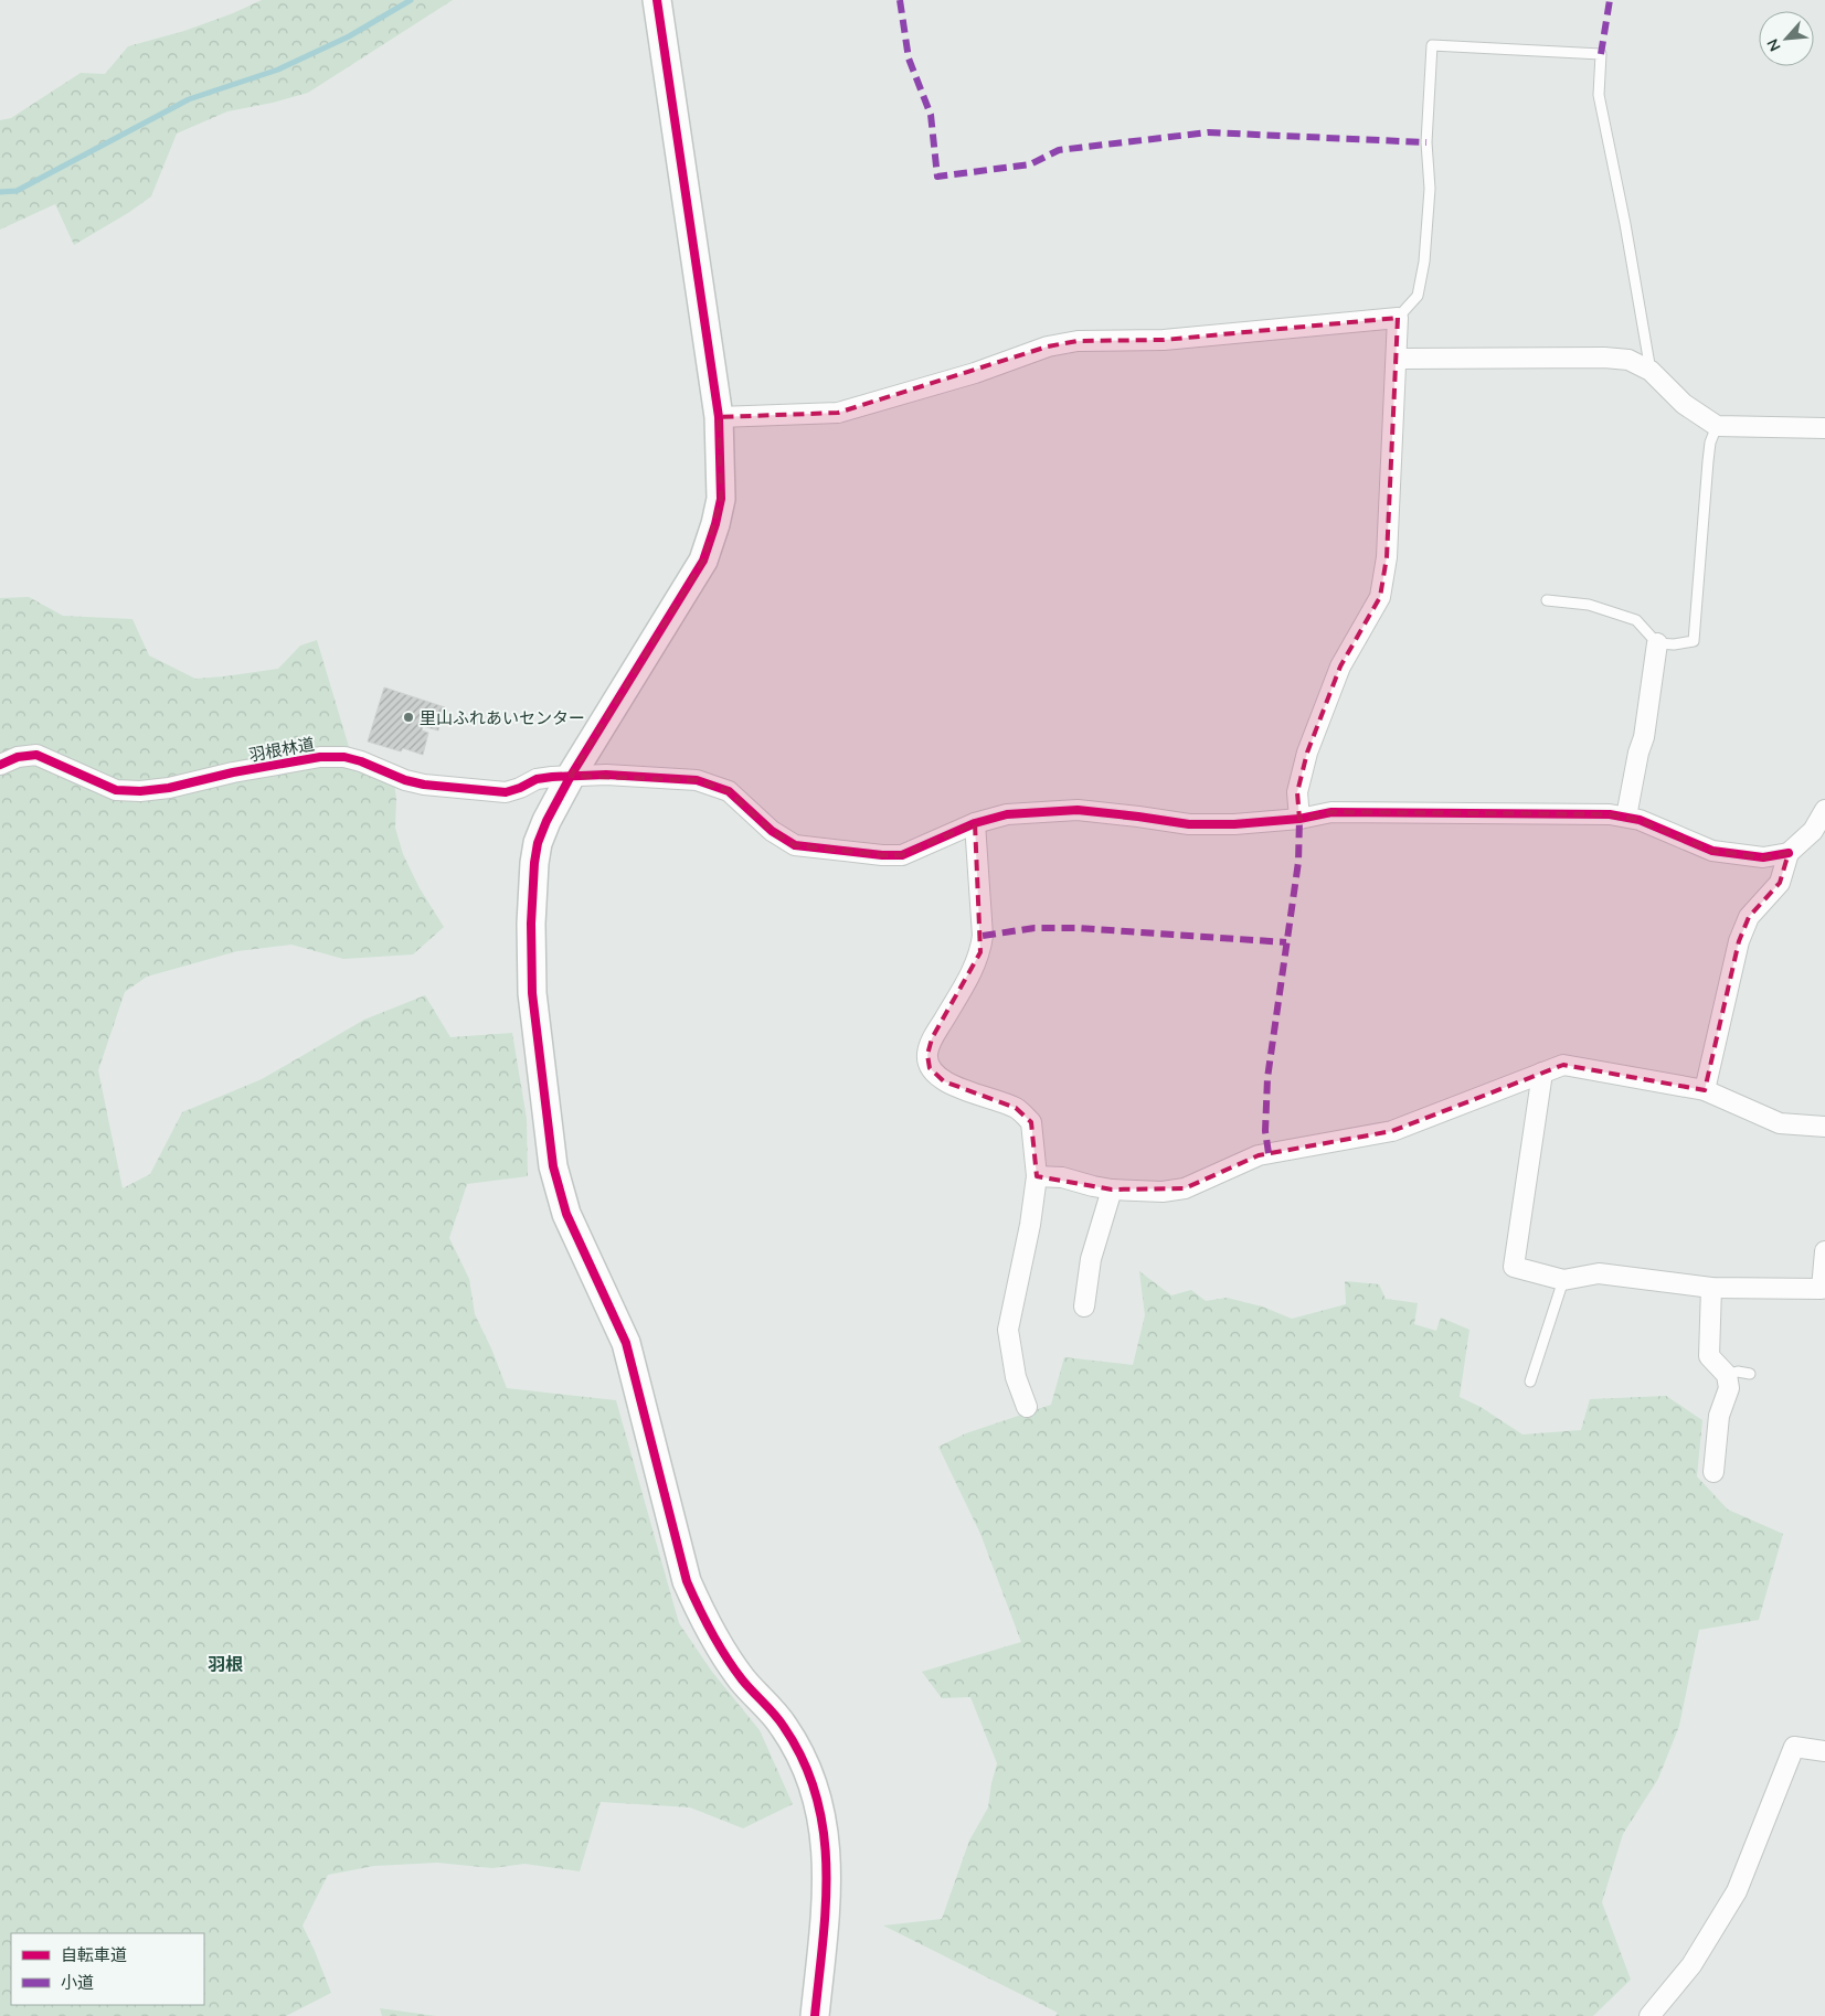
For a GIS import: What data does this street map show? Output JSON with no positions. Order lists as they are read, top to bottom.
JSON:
{
  "streets": {
    "street": ["羽根林道"]
  },
  "districts": ["羽根"],
  "places": ["里山ふれあいセンター"],
  "legend": ["自転車道", "小道"],
  "north": "bottom left"
}
